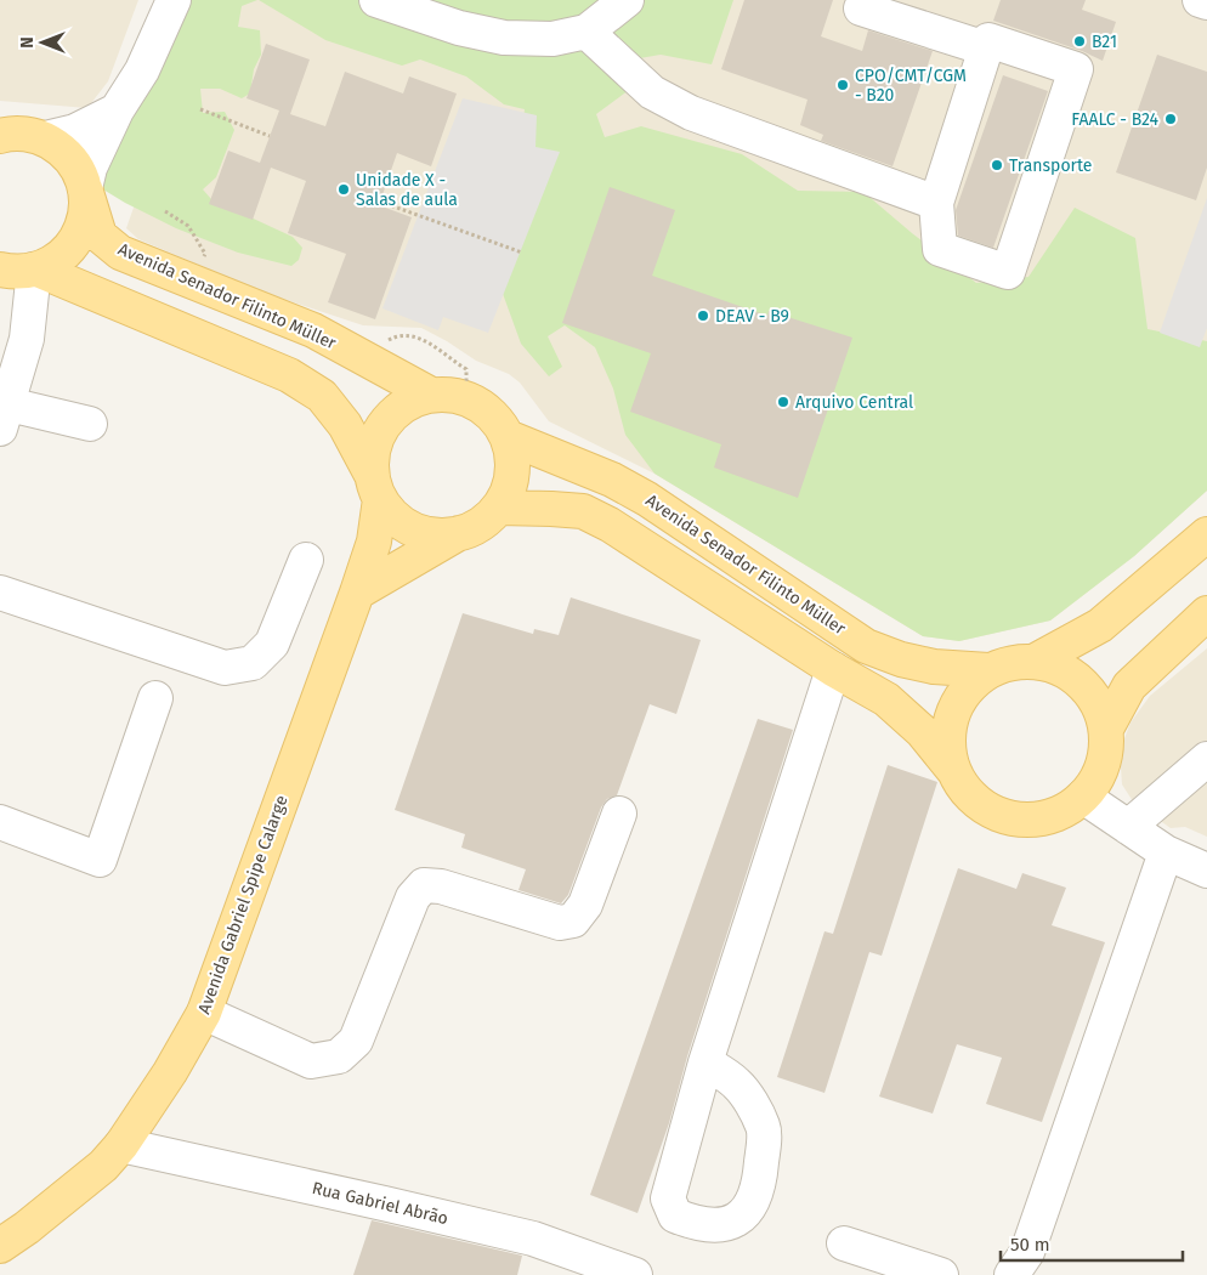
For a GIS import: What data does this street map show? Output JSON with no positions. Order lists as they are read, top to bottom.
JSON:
{
  "streets": {
    "main road": ["Avenida Senador Filinto Müller", "Avenida Gabriel Spipe Calarge"],
    "street": ["Rua Gabriel Abrão"]
  },
  "crossings": [
    ["Avenida Senador Filinto Müller", "Avenida Gabriel Spipe Calarge"],
    ["Avenida Gabriel Spipe Calarge", "Rua Gabriel Abrão"]
  ],
  "places": [
    "B21",
    "CPO/CMT/CGM - B20",
    "FAALC - B24",
    "Transporte",
    "Unidade X - Salas de aula",
    "DEAV - B9",
    "Arquivo Central"
  ],
  "scale_bar": "50 m",
  "north": "left"
}
